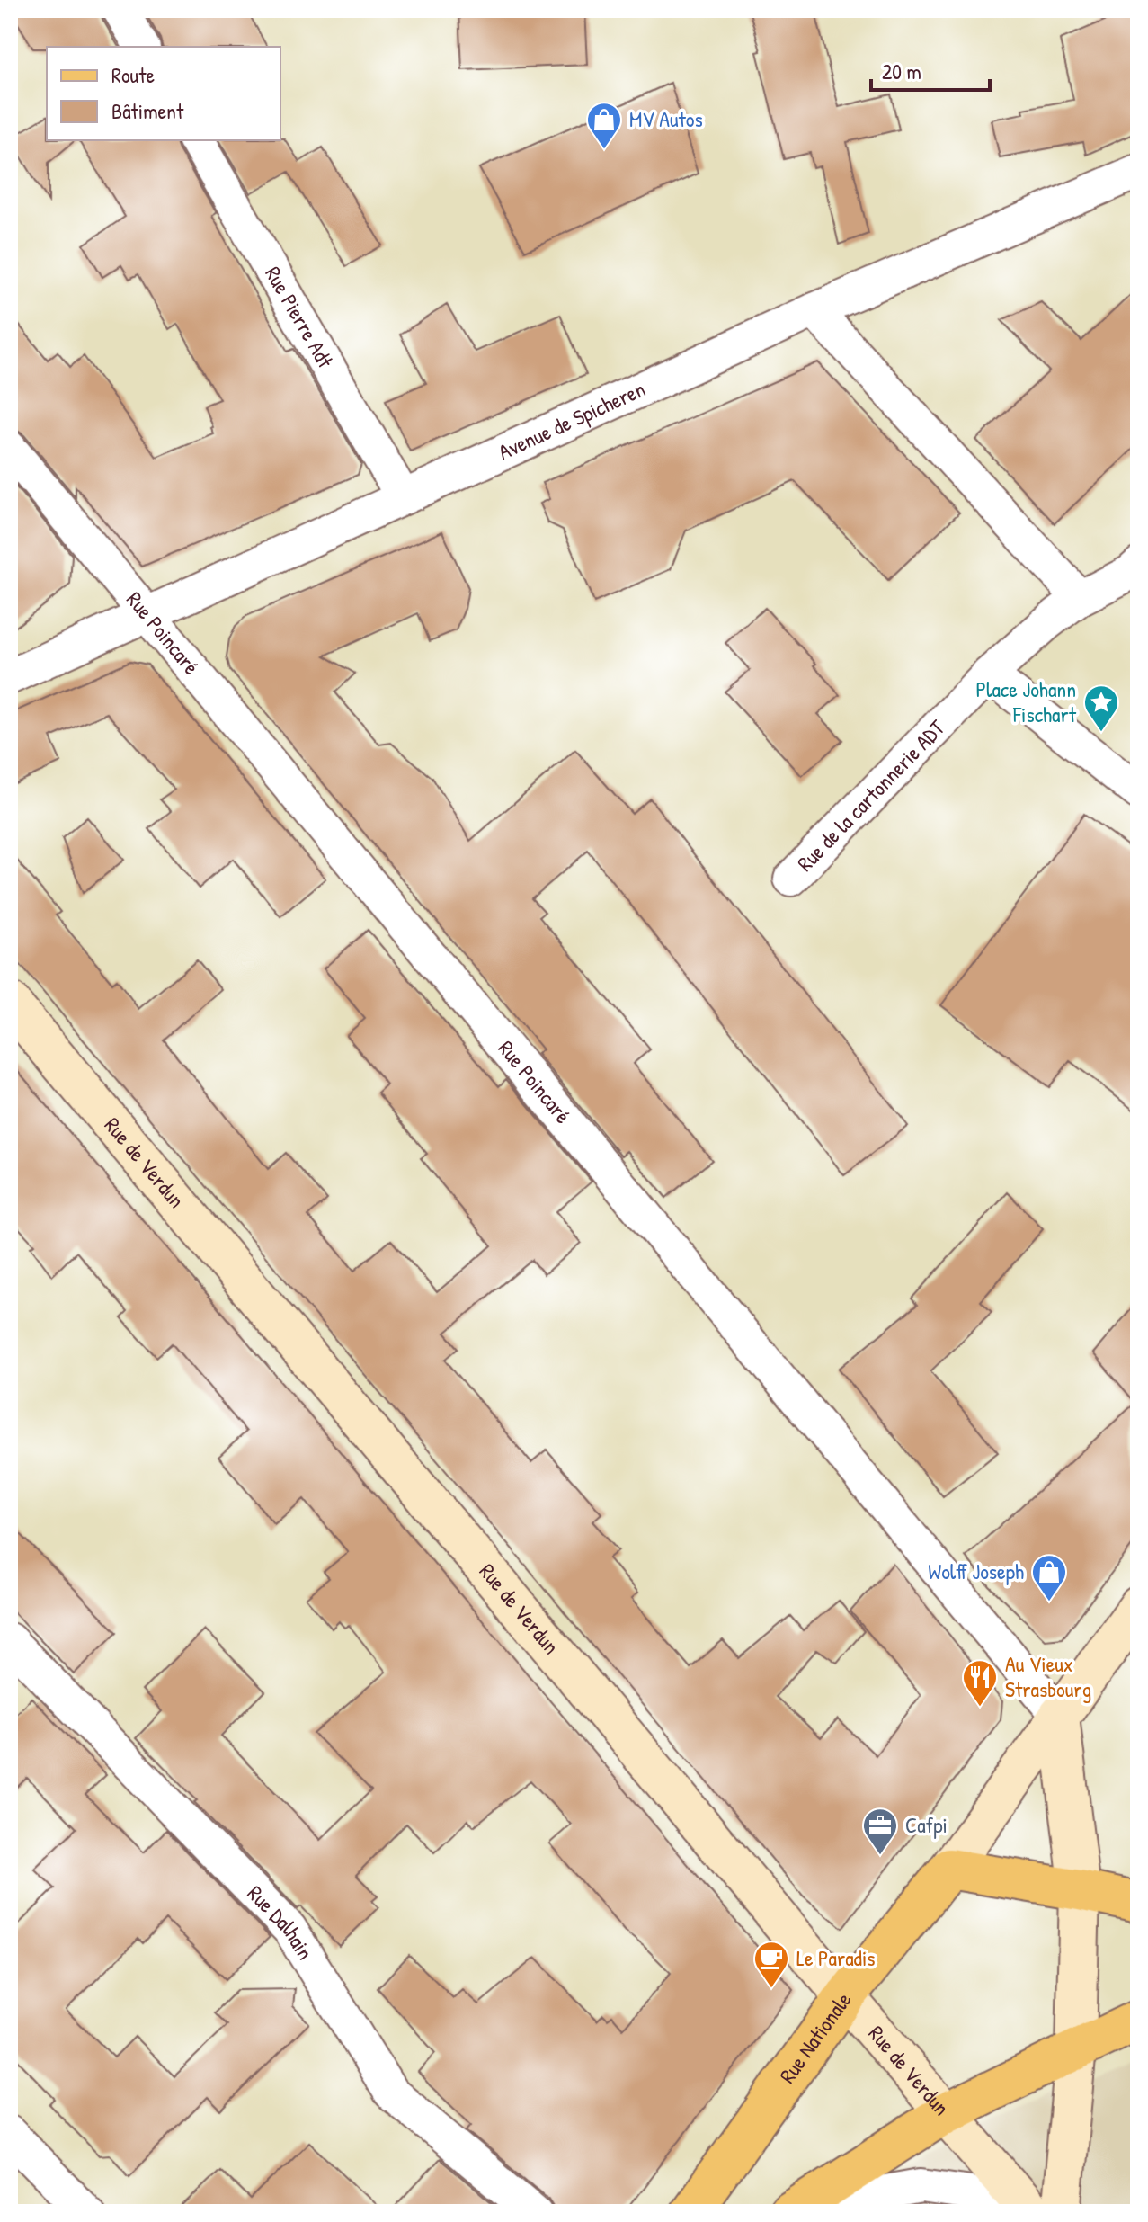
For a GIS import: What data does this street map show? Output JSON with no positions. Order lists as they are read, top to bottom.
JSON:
{
  "streets": {
    "main road": ["Rue de Verdun", "Rue Nationale"],
    "street": [
      "Rue Pierre Adt",
      "Avenue de Spicheren",
      "Rue Poincaré",
      "Rue de la cartonnerie ADT",
      "Rue Dalhain"
    ]
  },
  "crossings": [
    ["Rue Pierre Adt", "Avenue de Spicheren"],
    ["Avenue de Spicheren", "Rue Poincaré"],
    ["Rue Poincaré", "Rue Nationale"],
    ["Rue de Verdun", "Rue Nationale"]
  ],
  "places": {
    "shop": ["MV Autos", "Wolff Joseph"],
    "place": ["Place Johann Fischart"],
    "restaurant": ["Au Vieux Strasbourg"],
    "office": ["Cafpi"],
    "cafe": ["Le Paradis"]
  },
  "legend": ["Route", "Bâtiment"],
  "scale_bar": "20 m"
}
